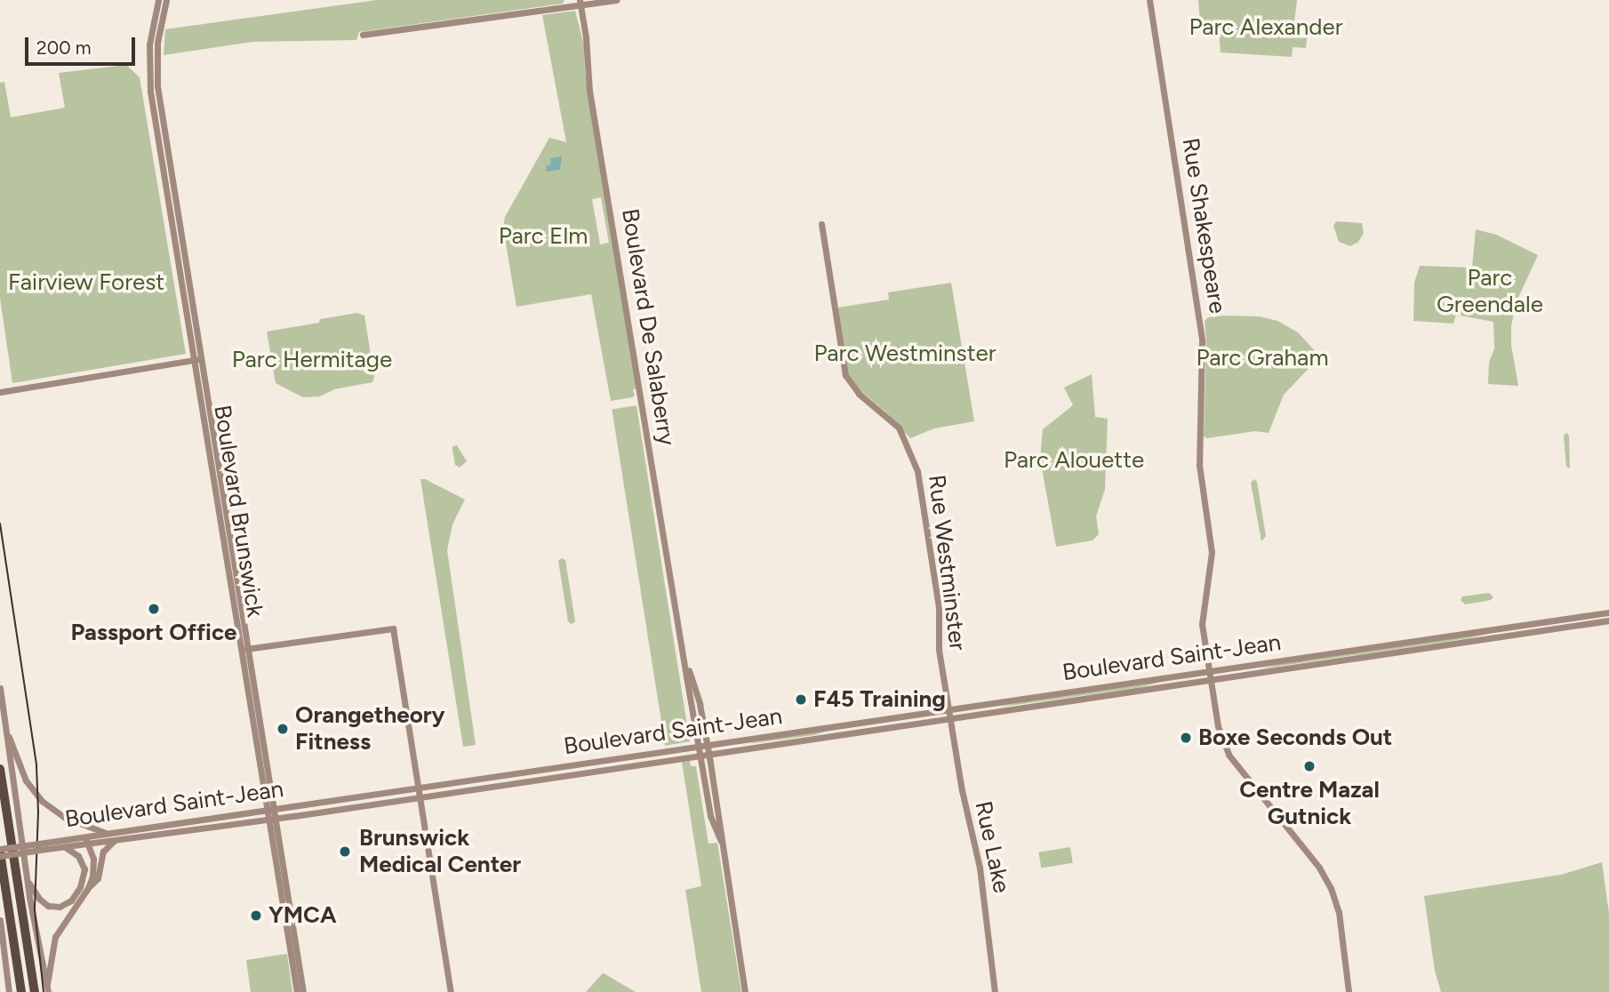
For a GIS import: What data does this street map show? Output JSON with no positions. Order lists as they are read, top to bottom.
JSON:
{
  "streets": {
    "street": [
      "Rue Shakespeare",
      "Boulevard De Salaberry",
      "Boulevard Brunswick",
      "Rue Westminster",
      "Boulevard Saint-Jean",
      "Rue Lake"
    ]
  },
  "crossings": [
    ["Rue Shakespeare", "Boulevard Saint-Jean"],
    ["Boulevard De Salaberry", "Boulevard Saint-Jean"],
    ["Boulevard Brunswick", "Boulevard Saint-Jean"],
    ["Rue Westminster", "Boulevard Saint-Jean"],
    ["Rue Westminster", "Rue Lake"],
    ["Boulevard Saint-Jean", "Rue Lake"]
  ],
  "parks": [
    "Parc Alexander",
    "Parc Elm",
    "Parc Greendale",
    "Fairview Forest",
    "Parc Westminster",
    "Parc Graham",
    "Parc Hermitage",
    "Parc Alouette"
  ],
  "places": [
    "Passport Office",
    "F45 Training",
    "Orangetheory Fitness",
    "Boxe Seconds Out",
    "Centre Mazal Gutnick",
    "Brunswick Medical Center",
    "YMCA"
  ],
  "scale_bar": "200 m"
}
